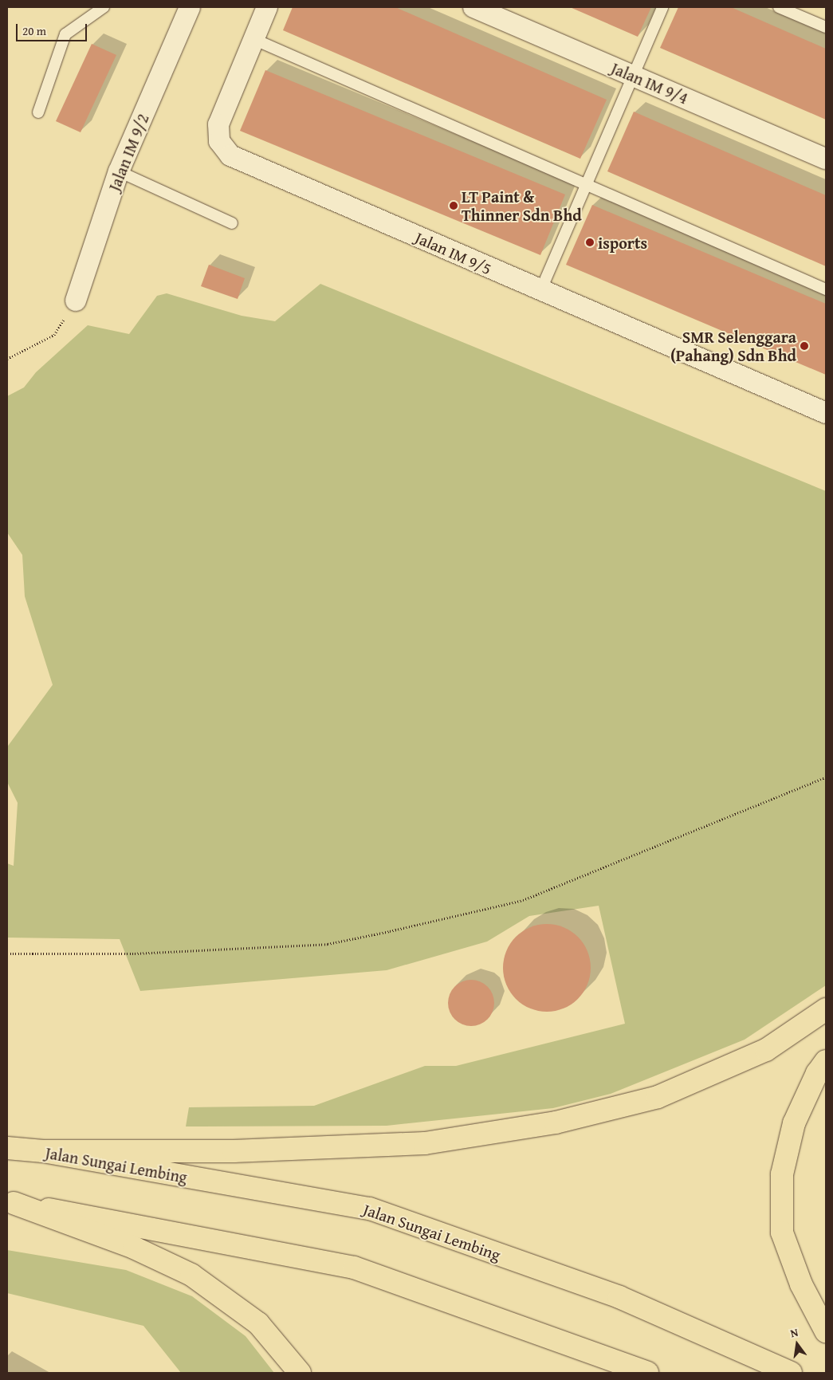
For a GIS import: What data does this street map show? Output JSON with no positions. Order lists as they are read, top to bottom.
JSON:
{
  "streets": {
    "main road": ["Jalan Sungai Lembing"],
    "street": ["Jalan IM 9/4", "Jalan IM 9/2", "Jalan IM 9/5"]
  },
  "places": ["LT Paint & Thinner Sdn Bhd", "isports", "SMR Selenggara (Pahang) Sdn Bhd"],
  "scale_bar": "20 m",
  "north": "top"
}
